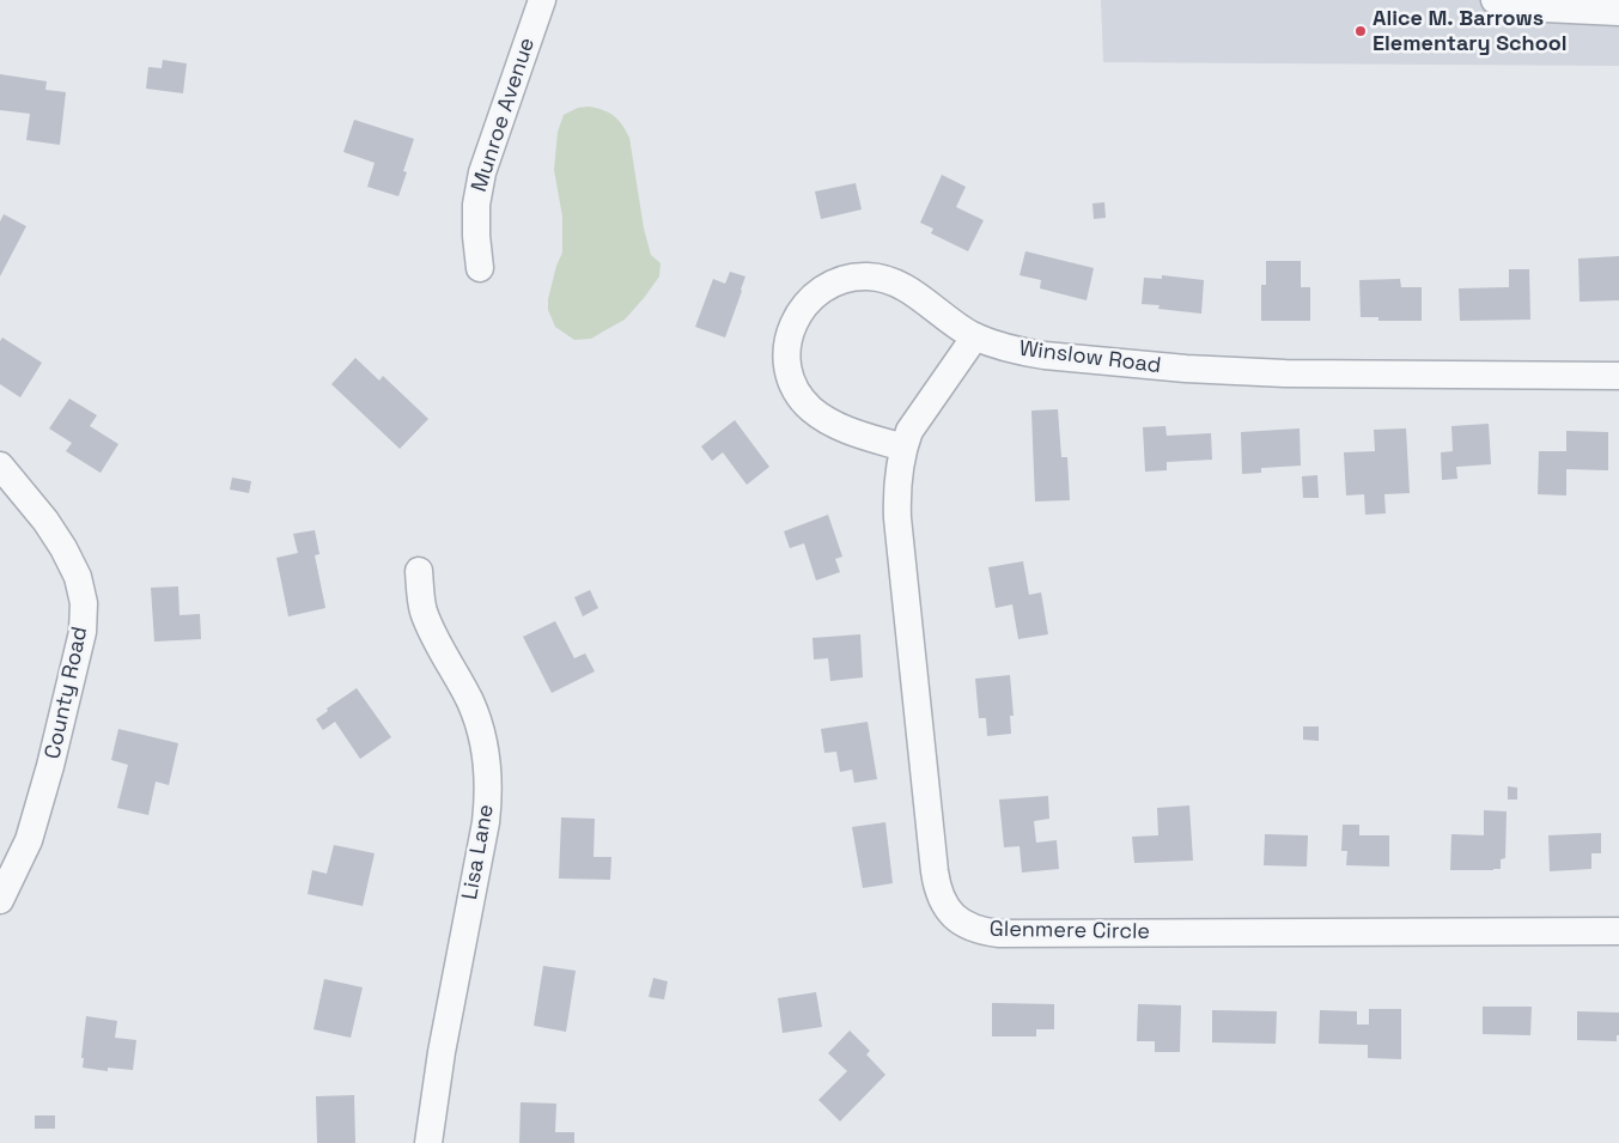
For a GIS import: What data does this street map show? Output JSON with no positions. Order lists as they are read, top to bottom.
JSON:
{
  "streets": {
    "street": [
      "Munroe Avenue",
      "Winslow Road",
      "County Road",
      "Lisa Lane",
      "Glenmere Circle"
    ]
  },
  "crossings": [
    ["Winslow Road", "Glenmere Circle"]
  ],
  "places": ["Alice M. Barrows Elementary School"]
}
